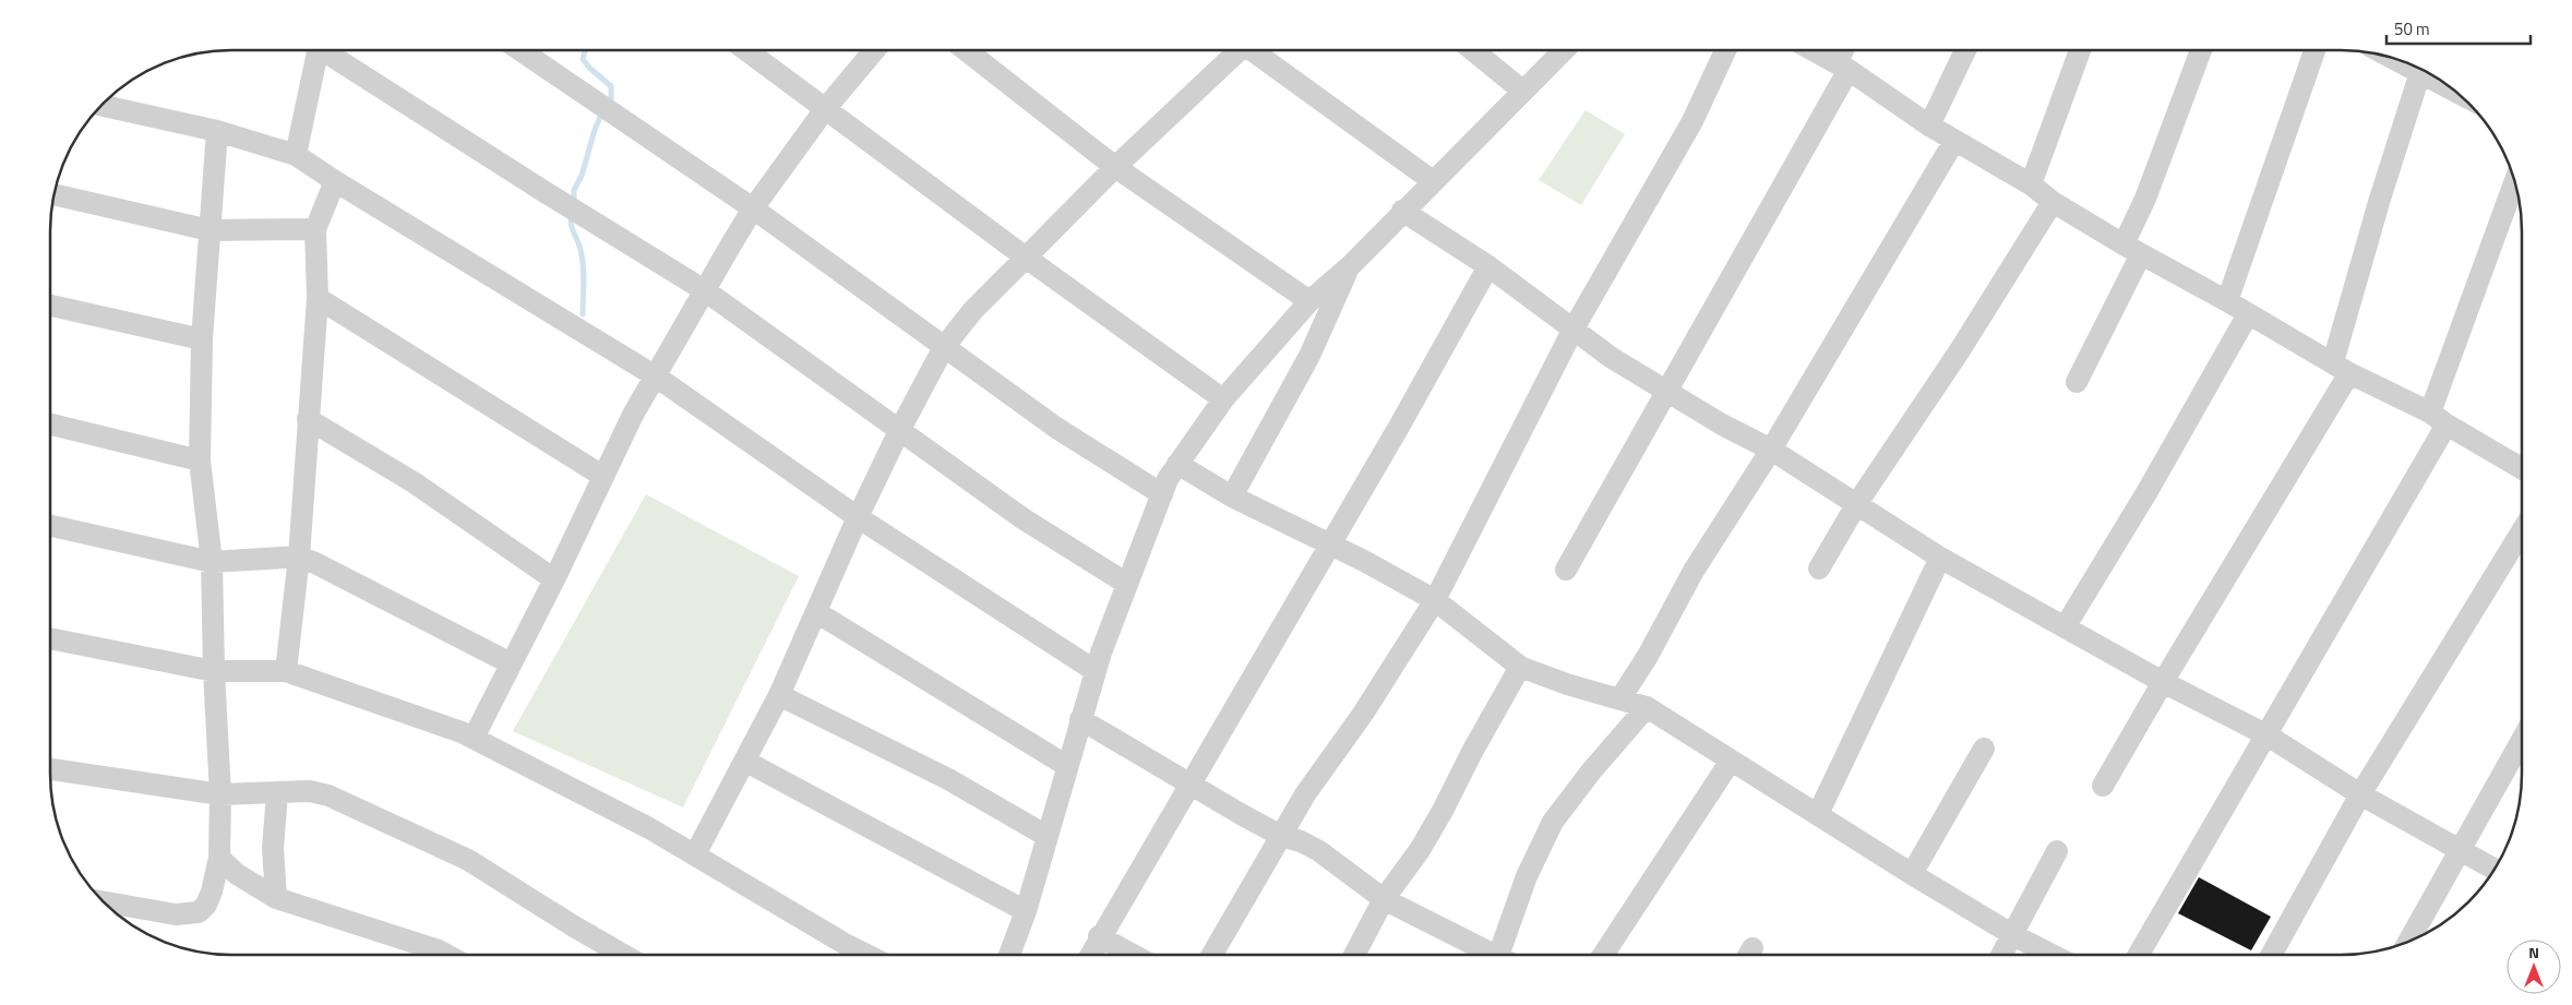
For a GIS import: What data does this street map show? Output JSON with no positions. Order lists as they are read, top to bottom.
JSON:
{
  "scale_bar": "50 m",
  "north": "top"
}
